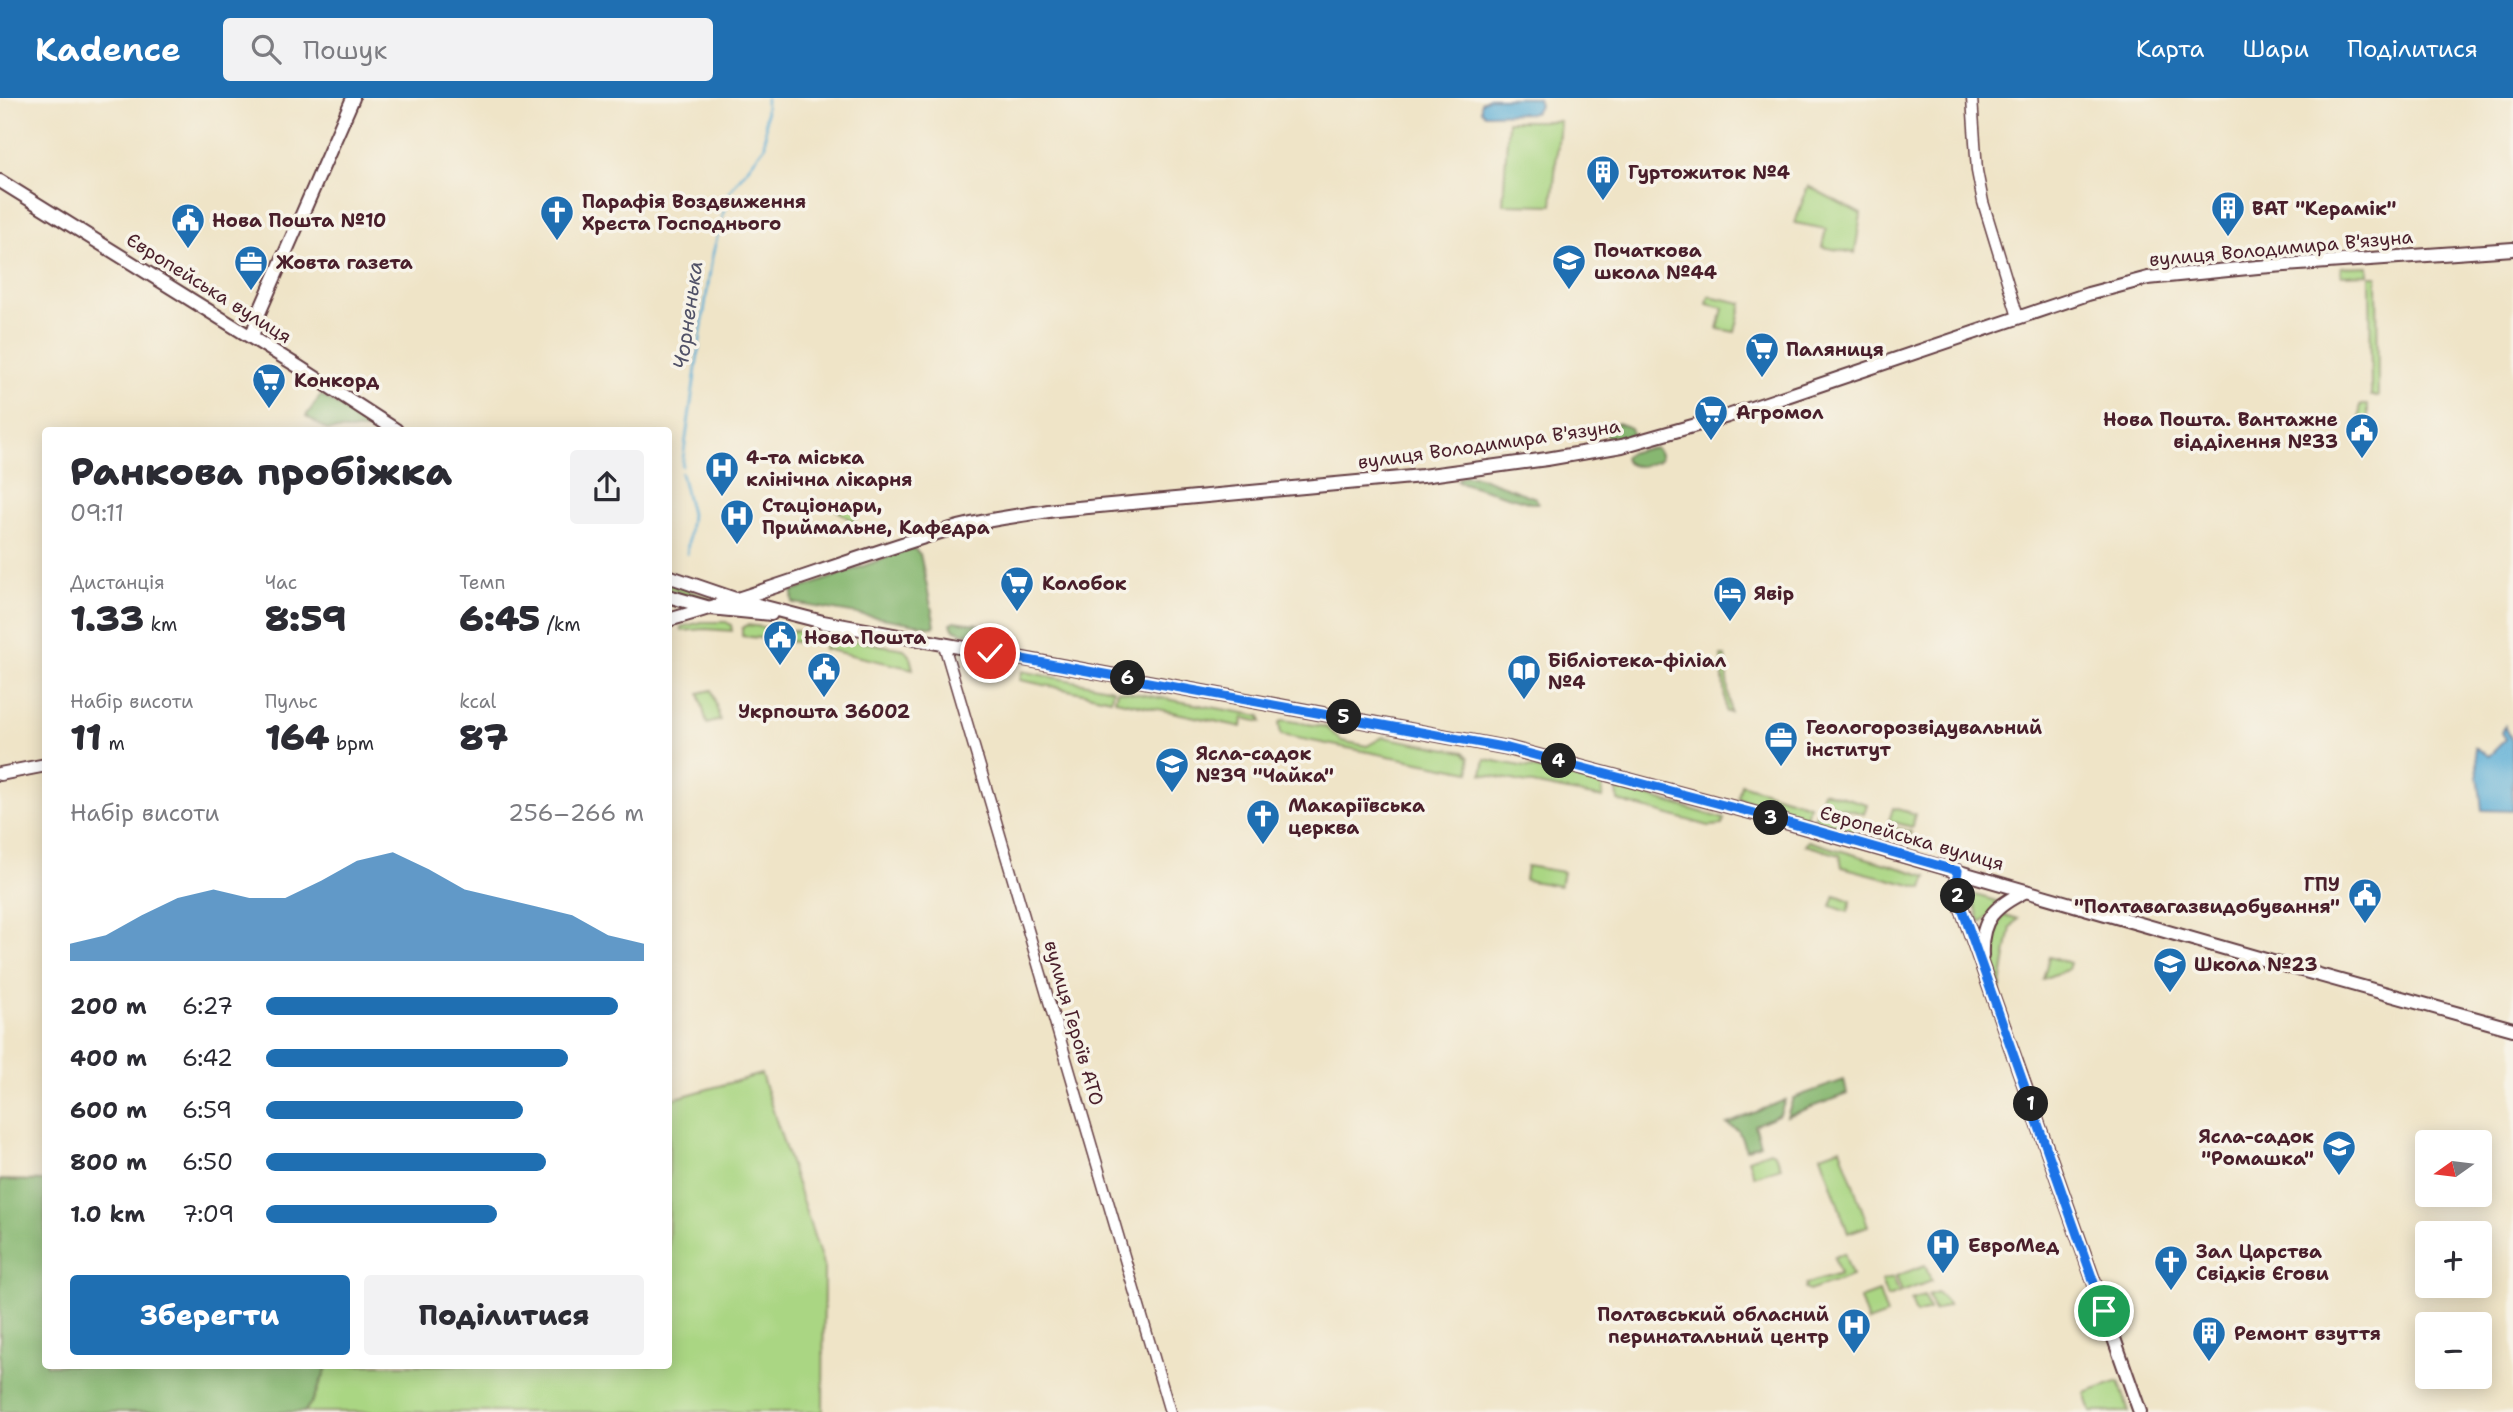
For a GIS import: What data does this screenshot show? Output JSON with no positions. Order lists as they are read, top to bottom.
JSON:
{
  "streets": {
    "main road": ["вулиця Володимира В'язуна", "Європейська вулиця"],
    "street": ["вулиця Героїв АТО"]
  },
  "crossings": [
    ["вулиця Володимира В'язуна", "Європейська вулиця"],
    ["Європейська вулиця", "вулиця Героїв АТО"]
  ],
  "water": ["Чорненька"],
  "places": {
    "building": ["Гуртожиток №4", "ВАТ \"Керамік\"", "Ремонт взуття"],
    "church": ["Парафія Воздвиження Хреста Господнього", "Макаріївська церква", "Зал Царства Cвідків Єгови"],
    "public building": [
      "Нова Пошта №10",
      "Нова Пошта. Вантажне відділення №33",
      "Нова Пошта",
      "Укрпошта 36002",
      "ГПУ \"Полтавагазвидобування\""
    ],
    "school or university": [
      "Початкова школа №44",
      "Ясла-садок №39 \"Чайка\"",
      "Школа №23",
      "Ясла-садок \"Ромашка\""
    ],
    "office": ["Жовта газета", "Геологорозвідувальний інститут"],
    "supermarket": [
      "Паляниця",
      "Конкорд",
      "Агромол",
      "Колобок"
    ],
    "hospital": [
      "4-та міська клінічна лікарня",
      "Стаціонари, Приймальне, Кафедра",
      "ЕвроМед",
      "Полтавський обласний перинатальний центр"
    ],
    "hotel": ["Явір"],
    "library": ["Бібліотека-філіал №4"]
  },
  "north": "left",
  "page": {
    "header": "Kadence",
    "search": "Пошук",
    "nav": ["Карта", "Шари", "Поділитися"],
    "heading": ["Ранкова пробіжка", "09:11"],
    "stats": [
      ["Дистанція", "1.33 km"],
      ["Час", "8:59"],
      ["Темп", "6:45 /km"],
      ["Набір висоти", "11 m"],
      ["Пульс", "164 bpm"],
      ["kcal", "87"]
    ],
    "pins": [
      "6",
      "5",
      "4",
      "3",
      "2",
      "1"
    ],
    "chart": ["Набір висоти", "256–266 m"],
    "list": [
      {
        "name": "200 m",
        "note": "6:27"
      },
      {
        "name": "400 m",
        "note": "6:42"
      },
      {
        "name": "600 m",
        "note": "6:59"
      },
      {
        "name": "800 m",
        "note": "6:50"
      },
      {
        "name": "1.0 km",
        "note": "7:09"
      }
    ],
    "map_buttons": ["+", "−"],
    "buttons": ["Зберегти", "Поділитися"]
  }
}
